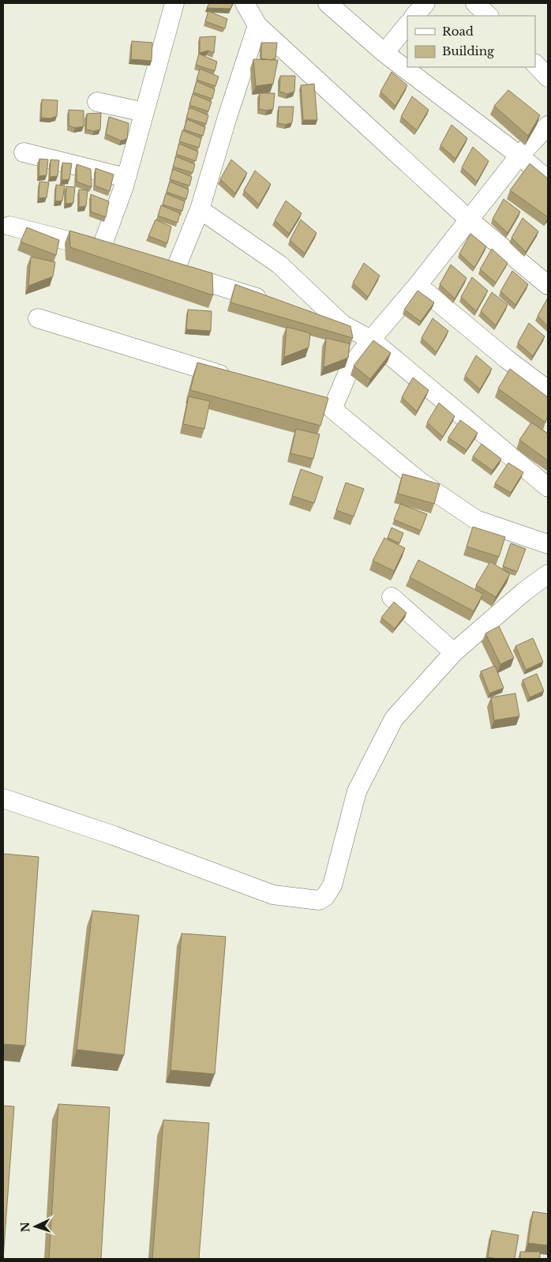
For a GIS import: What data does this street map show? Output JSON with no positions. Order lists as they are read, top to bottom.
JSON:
{
  "legend": ["Road", "Building"],
  "north": "left"
}
